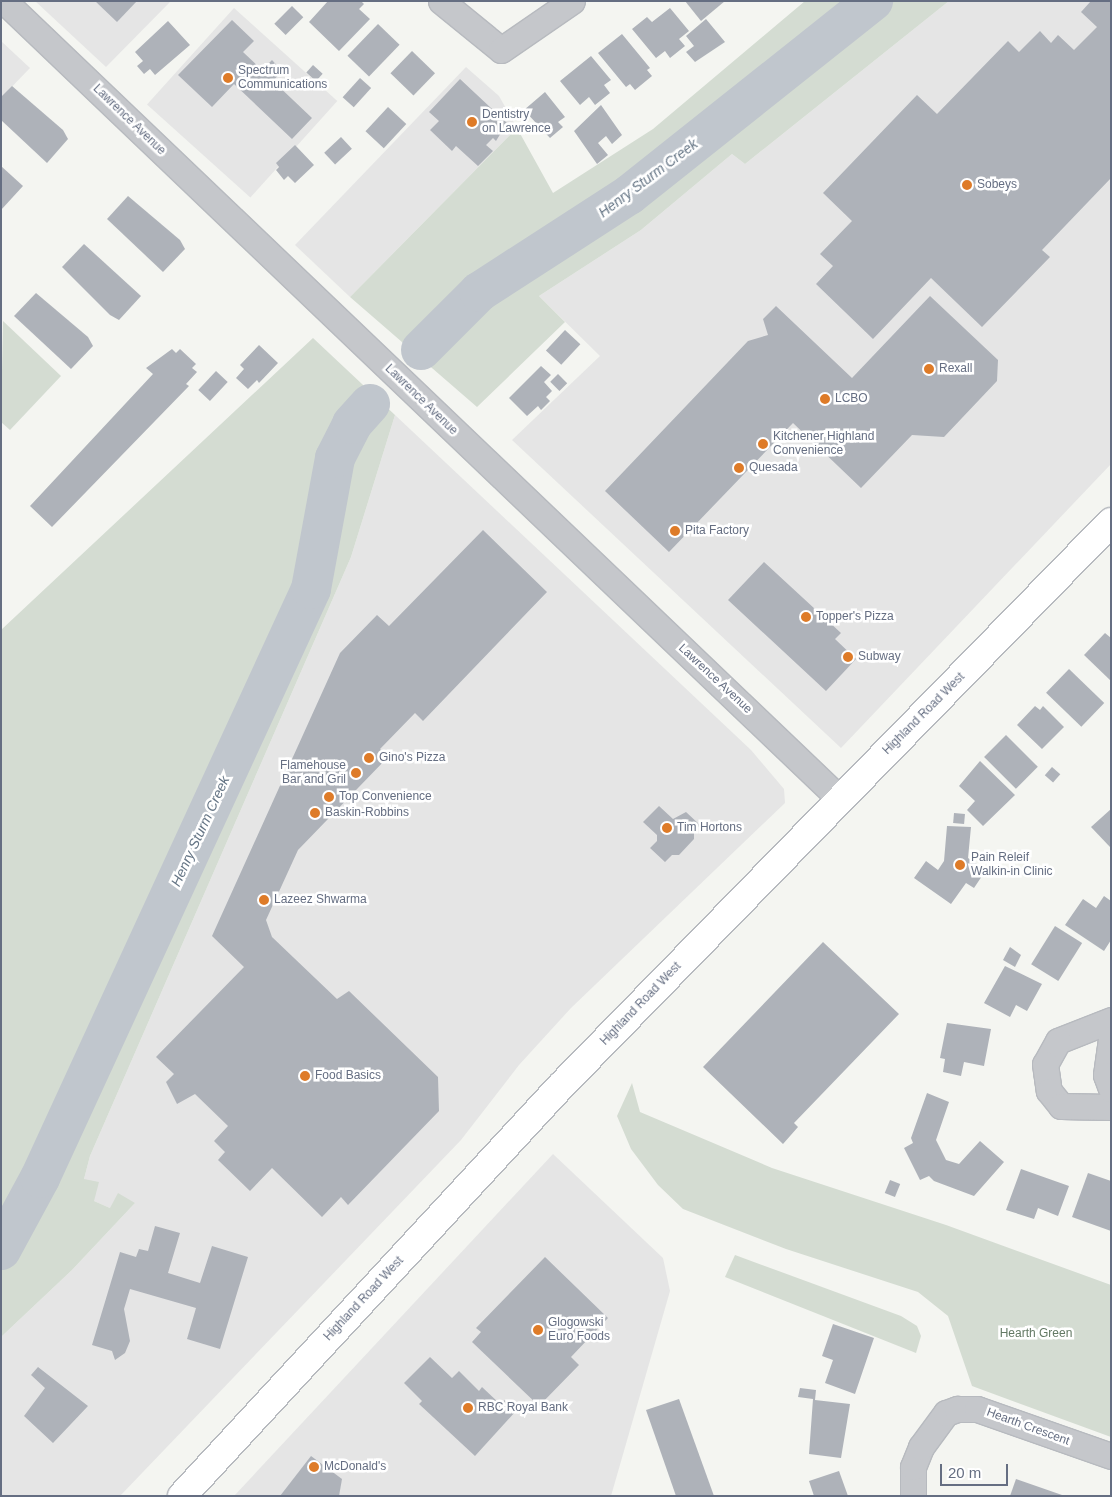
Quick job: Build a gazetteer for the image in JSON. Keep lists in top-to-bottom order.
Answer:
{
  "streets": {
    "main road": ["Highland Road West"],
    "street": ["Lawrence Avenue", "Hearth Crescent"]
  },
  "crossings": [
    ["Lawrence Avenue", "Highland Road West"]
  ],
  "water": ["Henry Sturm Creek"],
  "parks": ["Hearth Green"],
  "places": [
    "Spectrum Communications",
    "Dentistry on Lawrence",
    "Sobeys",
    "Rexall",
    "LCBO",
    "Kitchener Highland Convenience",
    "Quesada",
    "Pita Factory",
    "Topper's Pizza",
    "Subway",
    "Gino's Pizza",
    "Flamehouse Bar and Gril",
    "Top Convenience",
    "Baskin-Robbins",
    "Tim Hortons",
    "Pain Releif Walkin-in Clinic",
    "Lazeez Shwarma",
    "Food Basics",
    "Glogowski Euro Foods",
    "RBC Royal Bank",
    "McDonald's"
  ],
  "scale_bar": "20 m"
}
